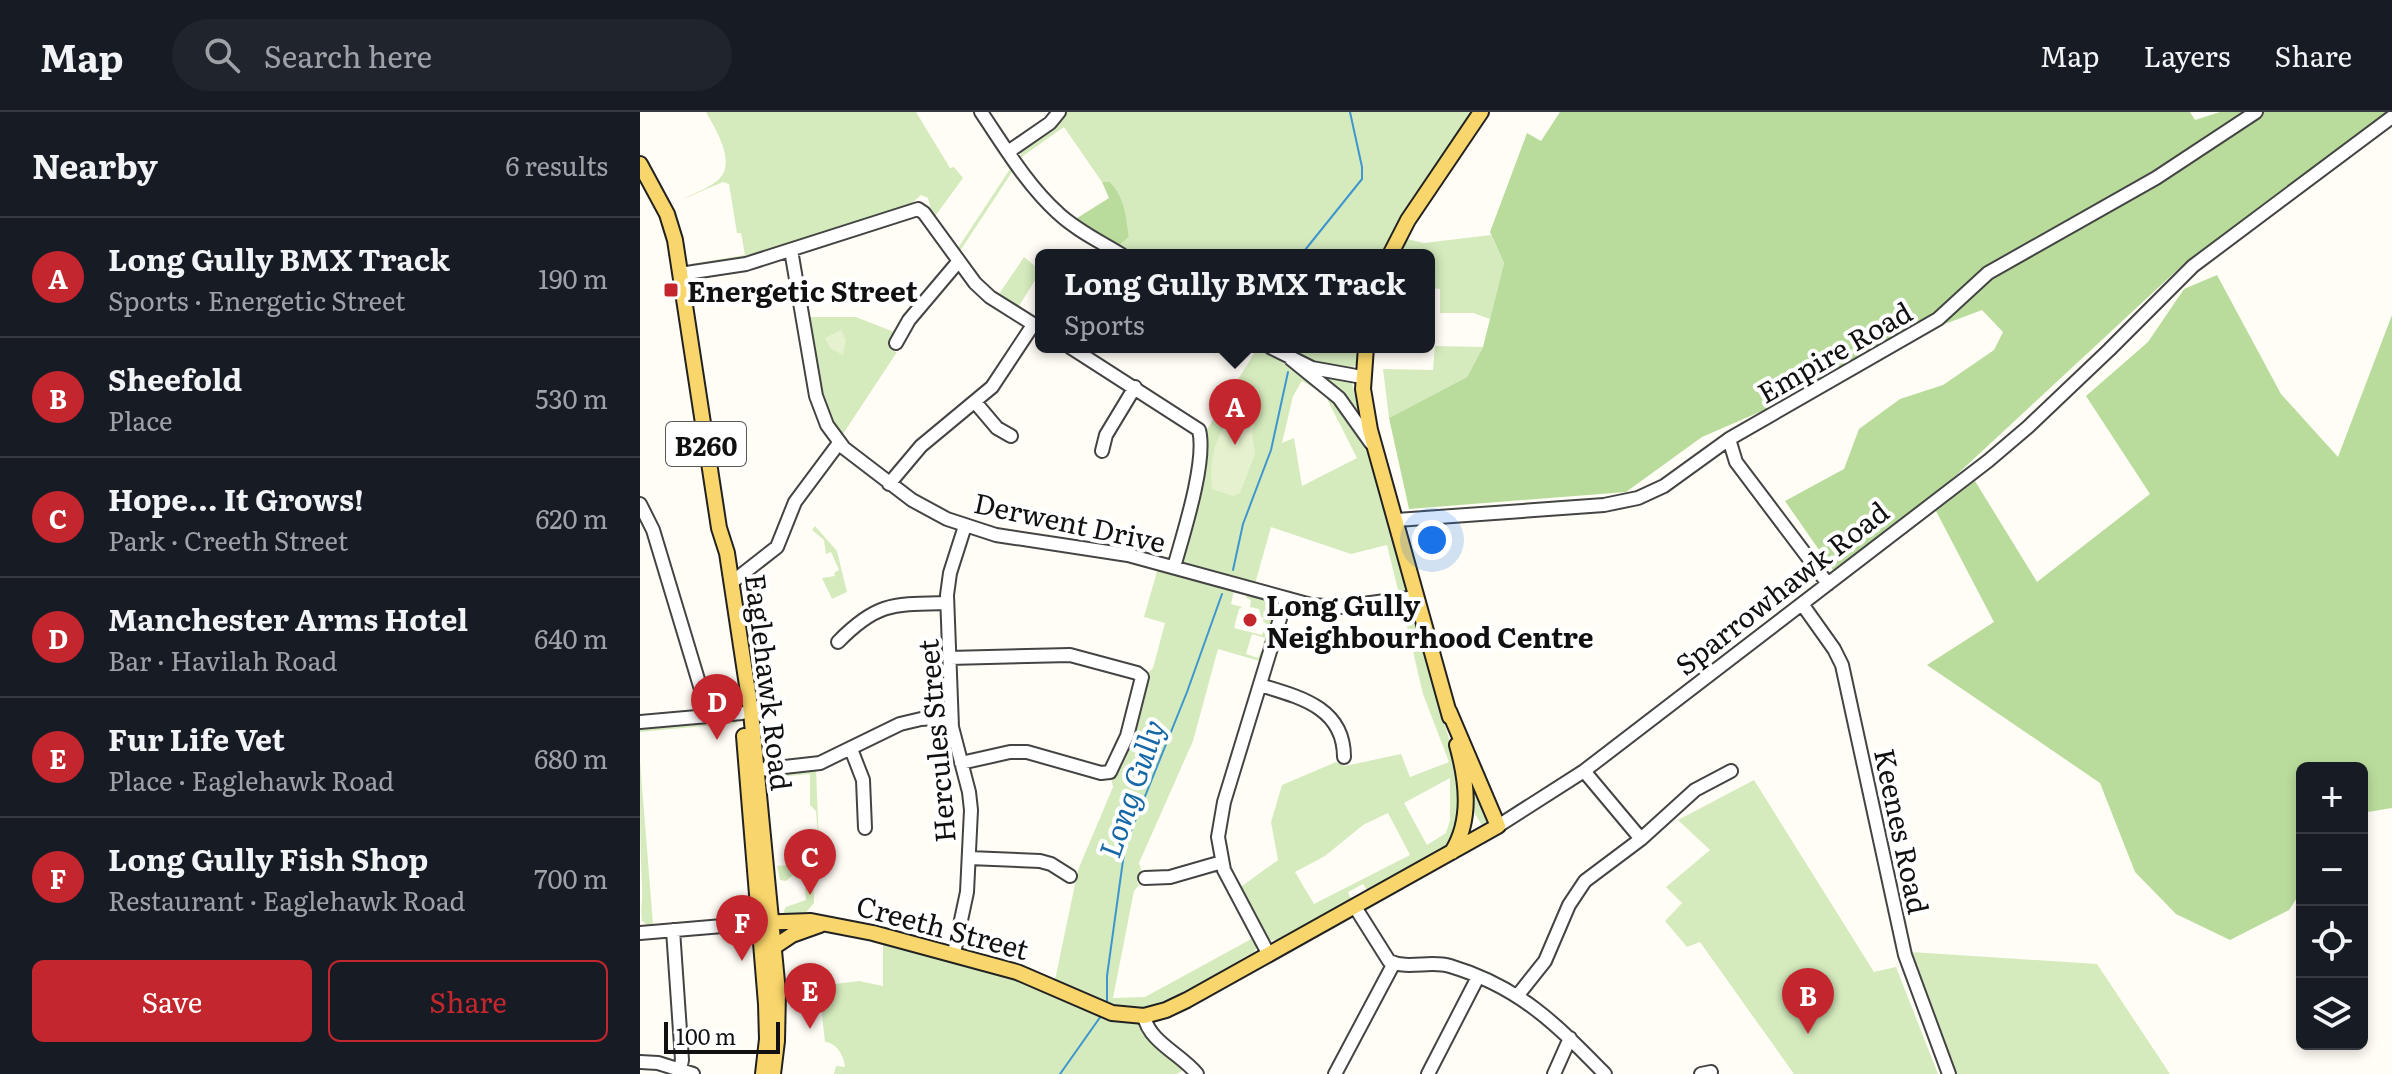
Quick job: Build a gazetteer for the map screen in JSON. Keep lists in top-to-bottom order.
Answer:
{
  "streets": {
    "main road": [
      "B260",
      "Sparrowhawk Road",
      "Eaglehawk Road",
      "Creeth Street"
    ],
    "street": [
      "Empire Road",
      "Derwent Drive",
      "Hercules Street",
      "Keenes Road"
    ]
  },
  "crossings": [
    ["Derwent Drive", "Hercules Street"],
    ["Sparrowhawk Road", "Keenes Road"],
    ["Sparrowhawk Road", "Creeth Street"],
    ["Eaglehawk Road", "Creeth Street"],
    ["Hercules Street", "Creeth Street"]
  ],
  "water": ["Long Gully"],
  "places": {
    "transit": ["Energetic Street"],
    "other": ["Long Gully Neighbourhood Centre"]
  },
  "scale_bar": "100 m",
  "page": {
    "header": "Map",
    "search": "Search here",
    "nav": ["Map", "Layers", "Share"],
    "heading": ["Nearby", "6 results"],
    "list": [
      {
        "mark": "A",
        "name": "Long Gully BMX Track",
        "note": "Sports · Energetic Street",
        "value": "190 m"
      },
      {
        "mark": "B",
        "name": "Sheefold",
        "note": "Place",
        "value": "530 m"
      },
      {
        "mark": "C",
        "name": "Hope... It Grows!",
        "note": "Park · Creeth Street",
        "value": "620 m"
      },
      {
        "mark": "D",
        "name": "Manchester Arms Hotel",
        "note": "Bar · Havilah Road",
        "value": "640 m"
      },
      {
        "mark": "E",
        "name": "Fur Life Vet",
        "note": "Place · Eaglehawk Road",
        "value": "680 m"
      },
      {
        "mark": "F",
        "name": "Long Gully Fish Shop",
        "note": "Restaurant · Eaglehawk Road",
        "value": "700 m"
      }
    ],
    "popup": ["Long Gully BMX Track", "Sports"],
    "pins": [
      "A",
      "D",
      "C",
      "F",
      "E",
      "B"
    ],
    "map_buttons": ["+", "−"],
    "buttons": ["Save", "Share"],
    "scale": "100 m"
  }
}
